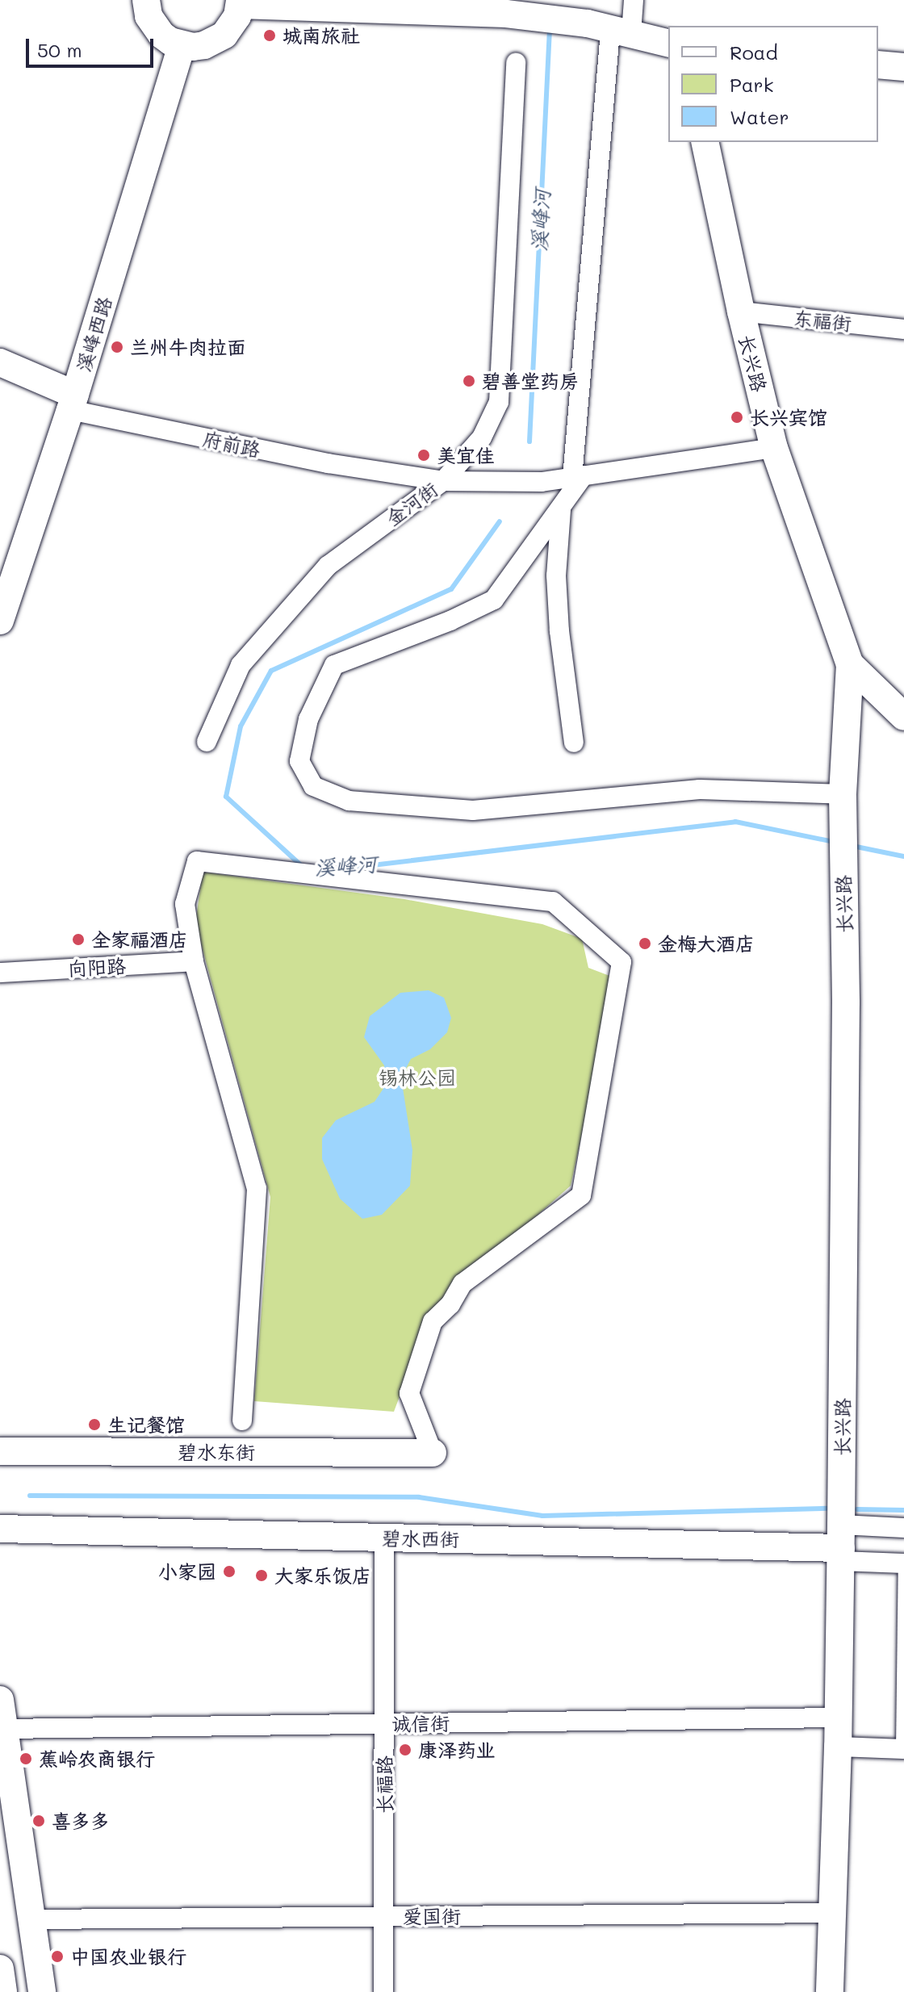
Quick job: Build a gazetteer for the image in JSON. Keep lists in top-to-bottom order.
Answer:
{
  "streets": {
    "street": [
      "东福街",
      "溪峰西路",
      "长兴路",
      "府前路",
      "金河街",
      "向阳路",
      "碧水东街",
      "碧水西街",
      "诚信街",
      "长福路",
      "爱国街"
    ]
  },
  "crossings": [
    ["东福街", "长兴路"],
    ["溪峰西路", "府前路"],
    ["长兴路", "碧水西街"],
    ["长兴路", "诚信街"],
    ["长兴路", "爱国街"],
    ["府前路", "金河街"],
    ["碧水西街", "长福路"],
    ["诚信街", "长福路"],
    ["长福路", "爱国街"]
  ],
  "water": ["溪峰河"],
  "parks": ["锡林公园"],
  "places": [
    "城南旅社",
    "兰州牛肉拉面",
    "碧善堂药房",
    "长兴宾馆",
    "美宜佳",
    "全家福酒店",
    "金梅大酒店",
    "生记餐馆",
    "小家园",
    "大家乐饭店",
    "康泽药业",
    "蕉岭农商银行",
    "喜多多",
    "中国农业银行"
  ],
  "legend": ["Road", "Park", "Water"],
  "scale_bar": "50 m"
}
